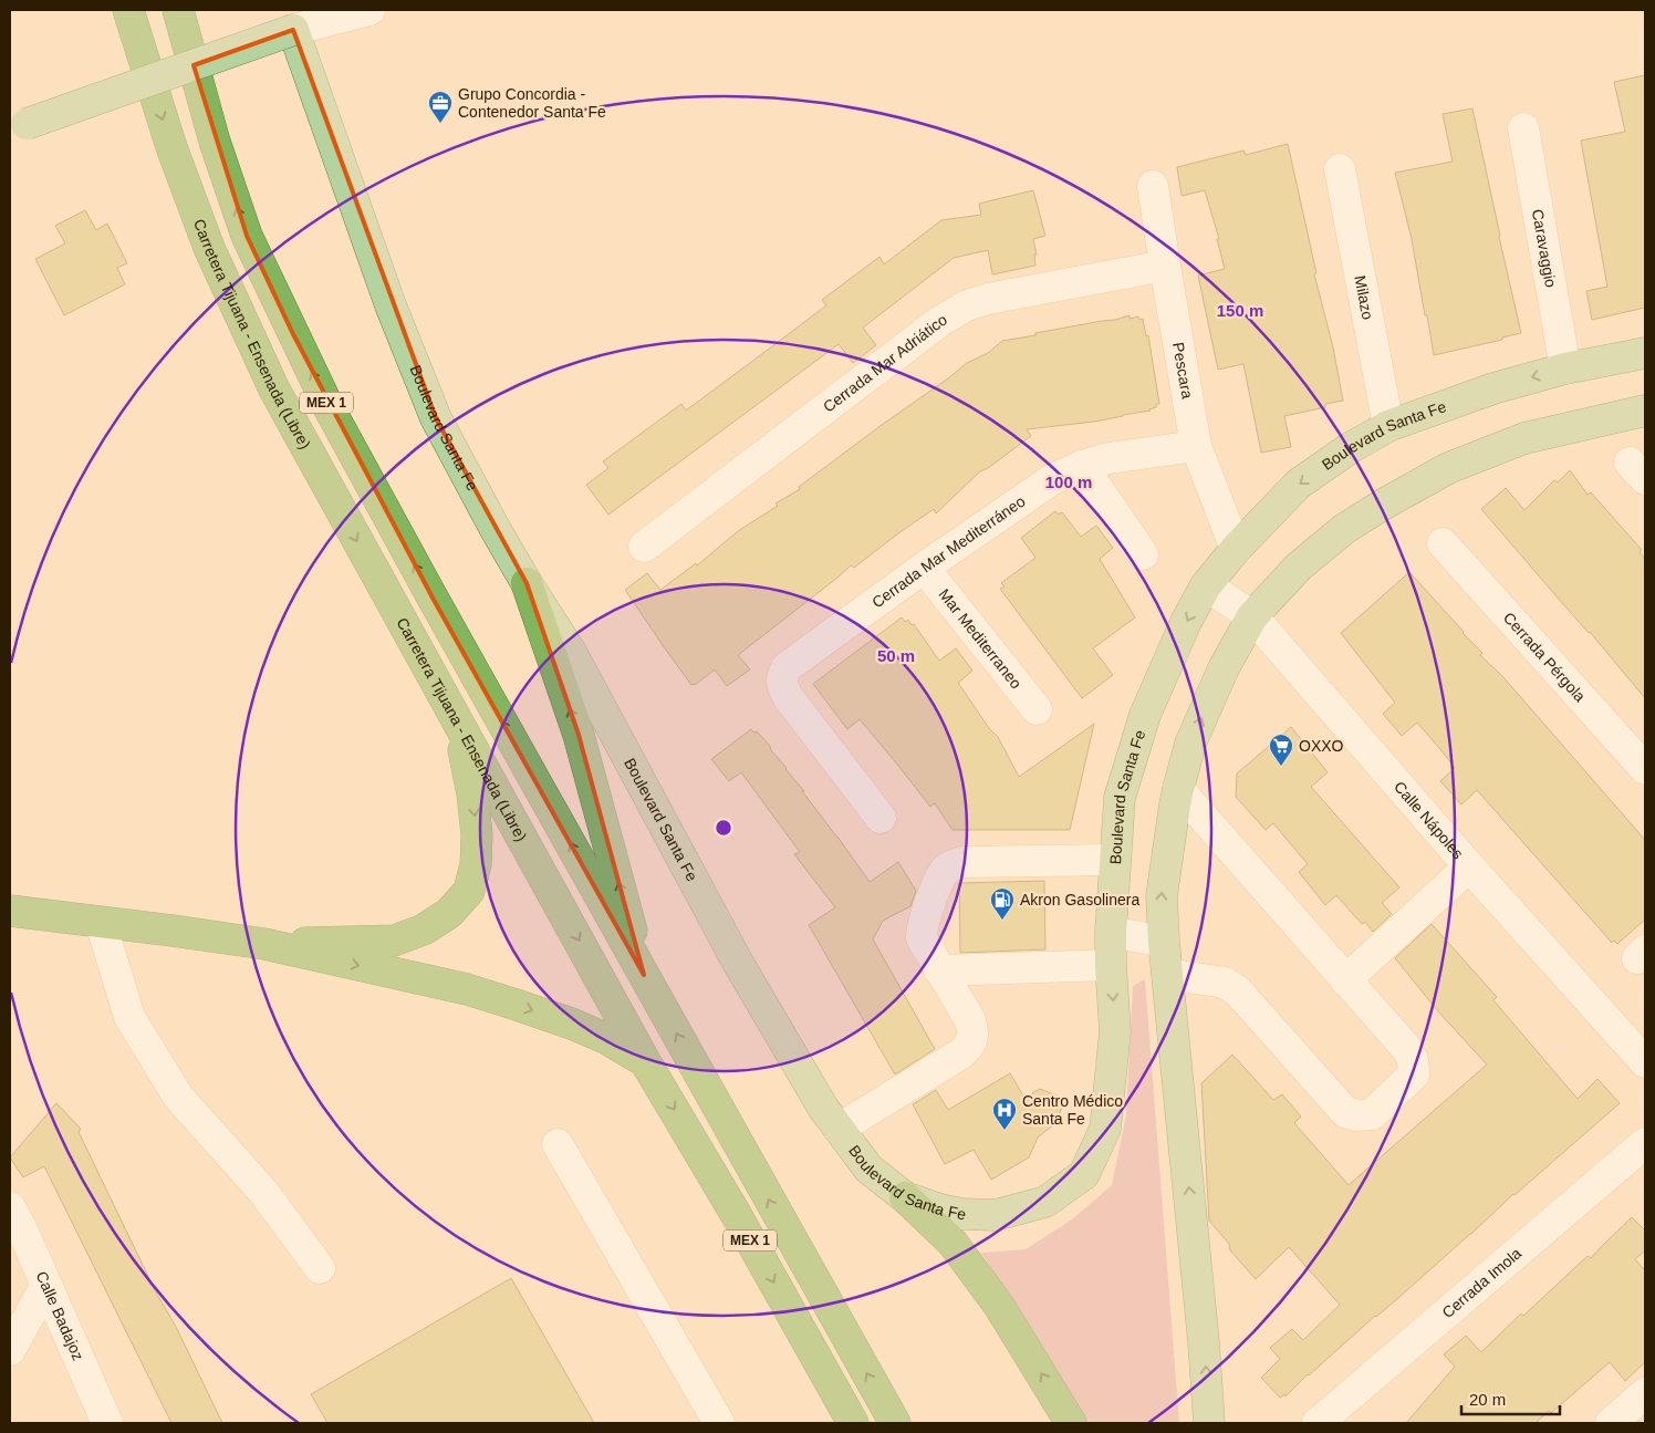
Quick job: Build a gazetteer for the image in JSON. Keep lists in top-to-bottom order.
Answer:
{
  "streets": {
    "highway": ["Carretera Tijuana - Ensenada (Libre)", "MEX 1"],
    "main road": ["Boulevard Santa Fe"],
    "street": [
      "Caravaggio",
      "Milazo",
      "Cerrada Mar Adriático",
      "Pescara",
      "Cerrada Mar Mediterráneo",
      "Mar Mediterraneo",
      "Cerrada Pérgola",
      "Calle Nápoles",
      "Cerrada Imola",
      "Calle Badajoz"
    ]
  },
  "crossings": [
    ["Caravaggio", "Boulevard Santa Fe"],
    ["Milazo", "Boulevard Santa Fe"],
    ["Cerrada Mar Adriático", "Pescara"],
    ["Pescara", "Boulevard Santa Fe"],
    ["Pescara", "Cerrada Mar Mediterráneo"],
    ["Boulevard Santa Fe", "Calle Nápoles"],
    ["Cerrada Mar Mediterráneo", "Mar Mediterraneo"]
  ],
  "places": {
    "office": ["Grupo Concordia - Contenedor Santa Fe"],
    "supermarket": ["OXXO"],
    "fuel station": ["Akron Gasolinera"],
    "hospital": ["Centro Médico Santa Fe"]
  },
  "scale_bar": "20 m",
  "rings": ["150 m", "100 m", "50 m"]
}
